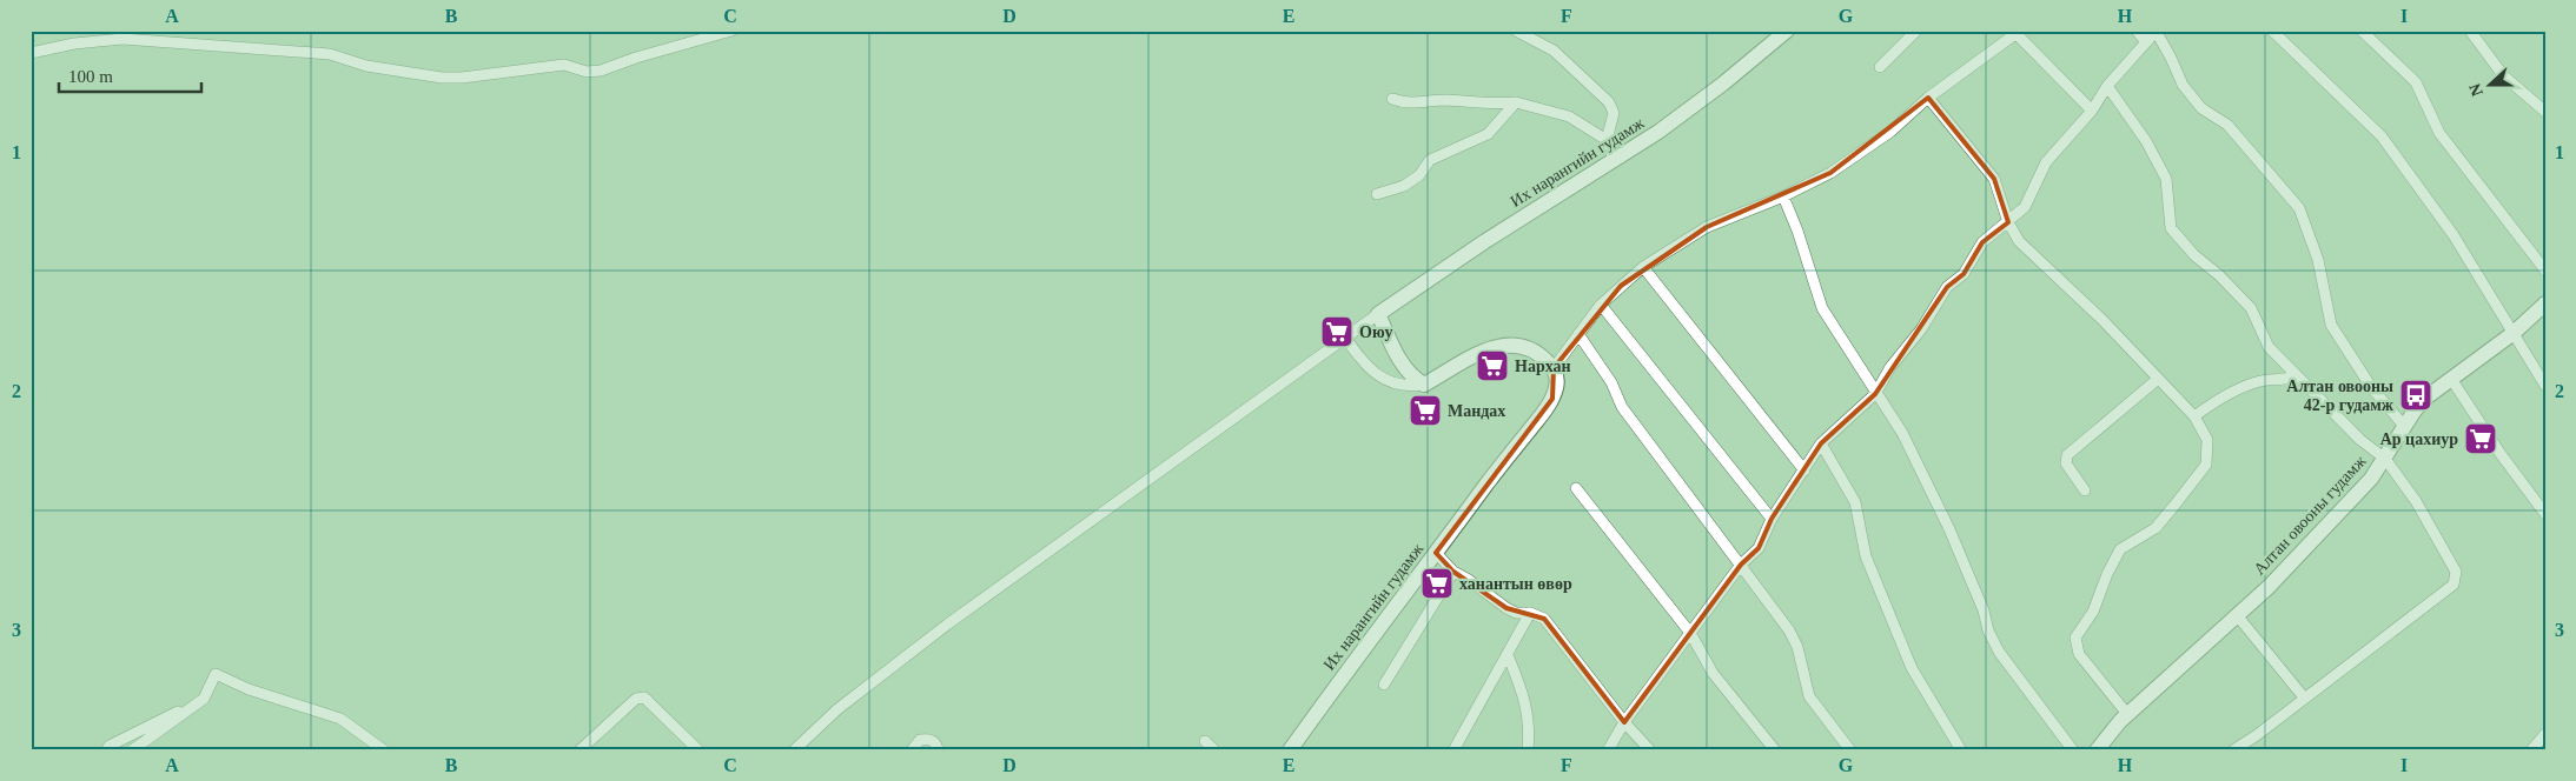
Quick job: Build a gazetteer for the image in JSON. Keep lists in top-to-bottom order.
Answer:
{
  "streets": {
    "main road": ["Их нарангийн гудамж", "Алтан овооны гудамж"]
  },
  "places": {
    "supermarket": [
      "Оюу",
      "Нархан",
      "Мандах",
      "Ар цахиур",
      "ханантын өвөр"
    ],
    "bus stop": ["Алтан овооны 42-р гудамж"]
  },
  "scale_bar": "100 m",
  "north": "left",
  "grid": {
    "columns": [
      "A",
      "B",
      "C",
      "D",
      "E",
      "F",
      "G",
      "H",
      "I"
    ],
    "rows": ["1", "2", "3"]
  }
}
